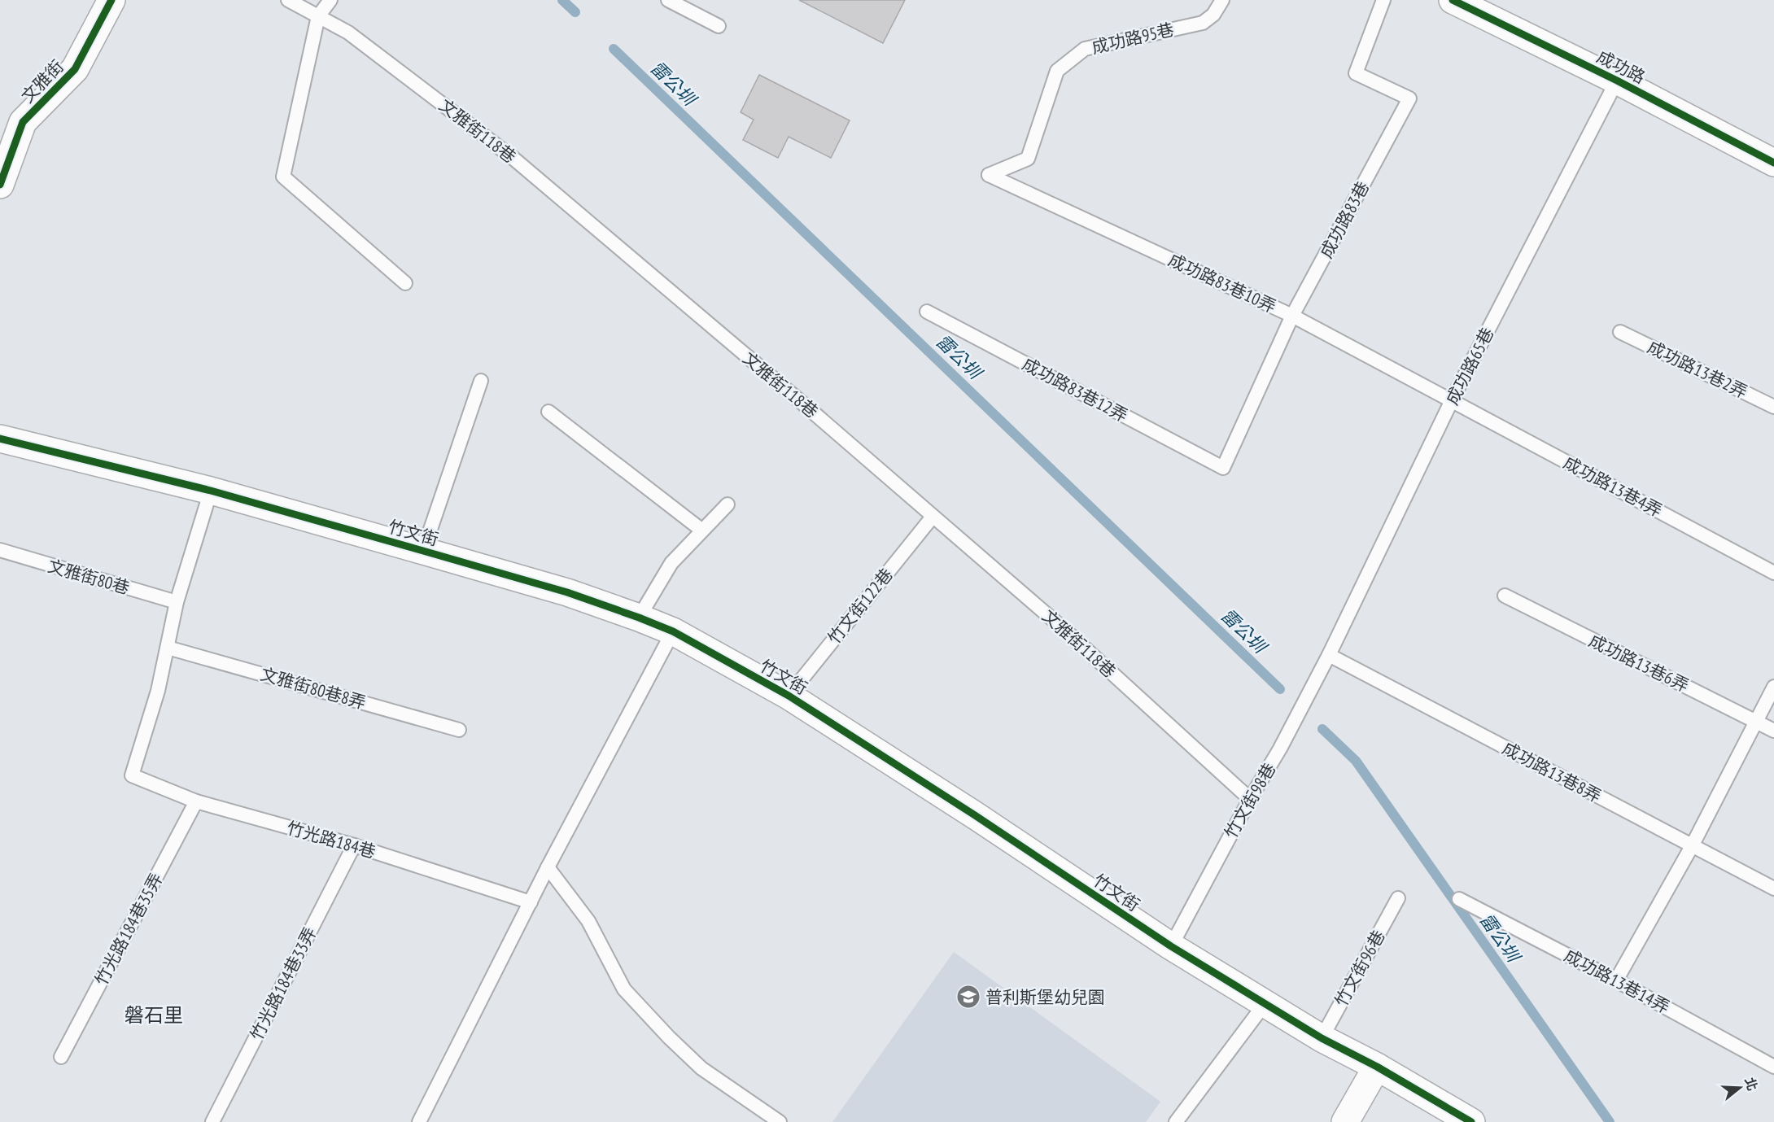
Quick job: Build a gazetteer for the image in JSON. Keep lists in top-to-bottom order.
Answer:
{
  "streets": {
    "street": ["成功路", "文雅街", "竹文街"],
    "lane": [
      "成功路95巷",
      "文雅街118巷",
      "成功路83巷",
      "成功路83巷10弄",
      "成功路65巷",
      "成功路13巷2弄",
      "成功路83巷12弄",
      "成功路13巷4弄",
      "文雅街80巷",
      "竹文街122巷",
      "成功路13巷6弄",
      "文雅街80巷8弄",
      "成功路13巷8弄",
      "竹文街98巷",
      "竹光路184巷",
      "竹光路184巷35弄",
      "竹文街96巷",
      "成功路13巷14弄",
      "竹光路184巷33弄"
    ]
  },
  "crossings": [
    ["成功路95巷", "成功路83巷10弄"],
    ["成功路", "成功路65巷"],
    ["文雅街118巷", "竹文街122巷"],
    ["文雅街118巷", "竹文街98巷"],
    ["成功路83巷", "成功路83巷10弄"],
    ["成功路83巷", "成功路83巷12弄"],
    ["成功路83巷10弄", "成功路65巷"],
    ["成功路83巷10弄", "成功路13巷4弄"],
    ["成功路65巷", "成功路13巷4弄"],
    ["成功路65巷", "成功路13巷8弄"],
    ["成功路65巷", "竹文街98巷"],
    ["竹文街", "竹文街122巷"],
    ["竹文街", "竹文街98巷"],
    ["竹文街", "竹文街96巷"],
    ["文雅街80巷8弄", "竹光路184巷"],
    ["成功路13巷8弄", "竹文街98巷"],
    ["竹光路184巷", "竹光路184巷35弄"],
    ["竹光路184巷", "竹光路184巷33弄"]
  ],
  "districts": ["磐石里"],
  "water": ["雷公圳"],
  "places": {
    "school or university": ["普利斯堡幼兒園"]
  },
  "north": "right"
}
